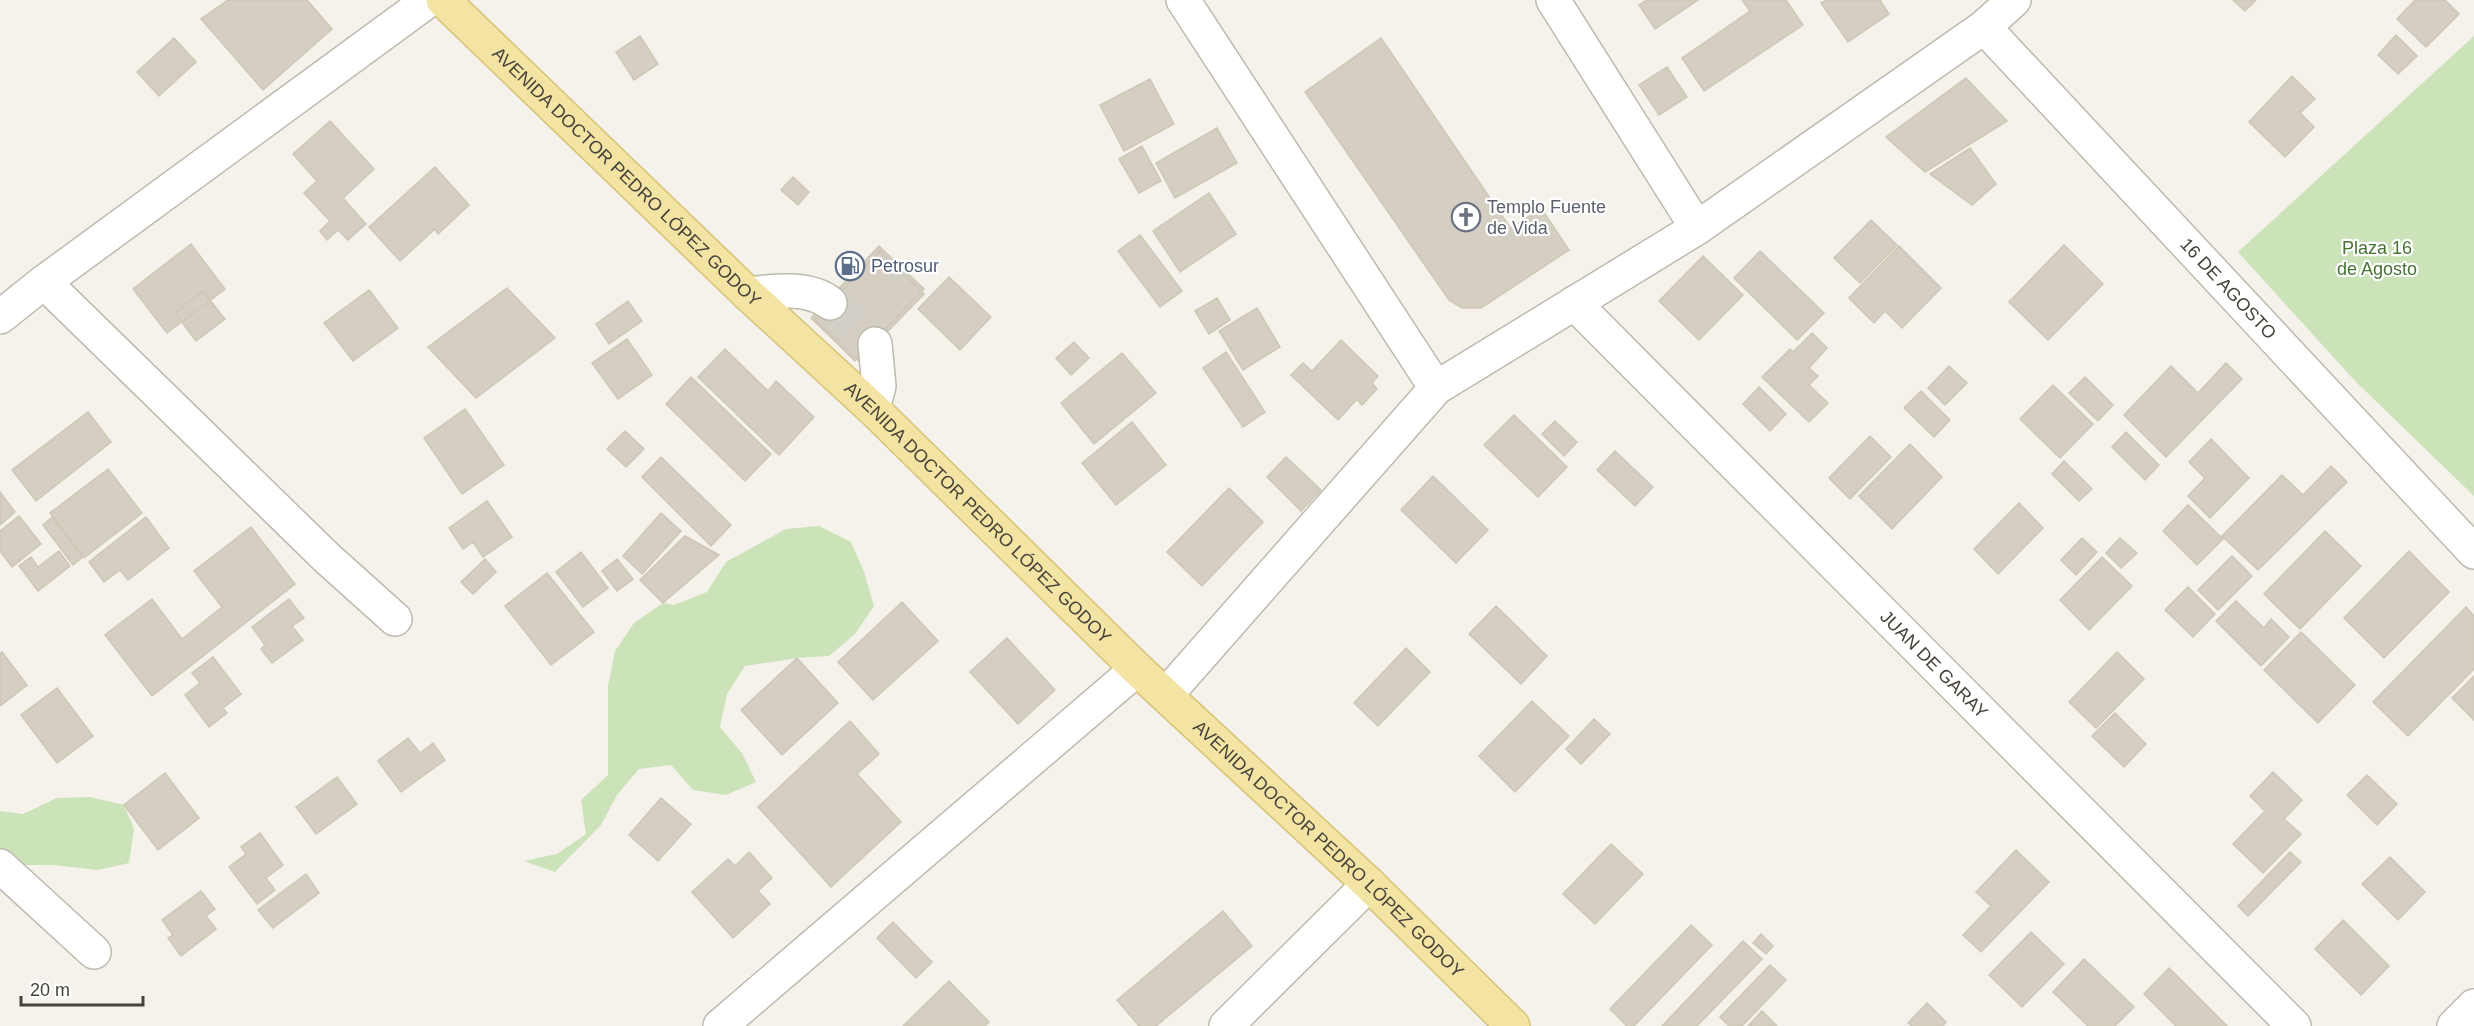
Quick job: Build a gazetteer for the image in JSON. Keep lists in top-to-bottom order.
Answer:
{
  "streets": {
    "main road": ["AVENIDA DOCTOR PEDRO LÓPEZ GODOY"],
    "street": ["16 DE AGOSTO", "JUAN DE GARAY"]
  },
  "parks": ["Plaza 16 de Agosto"],
  "places": {
    "church": ["Templo Fuente de Vida"],
    "fuel station": ["Petrosur"]
  },
  "scale_bar": "20 m"
}
